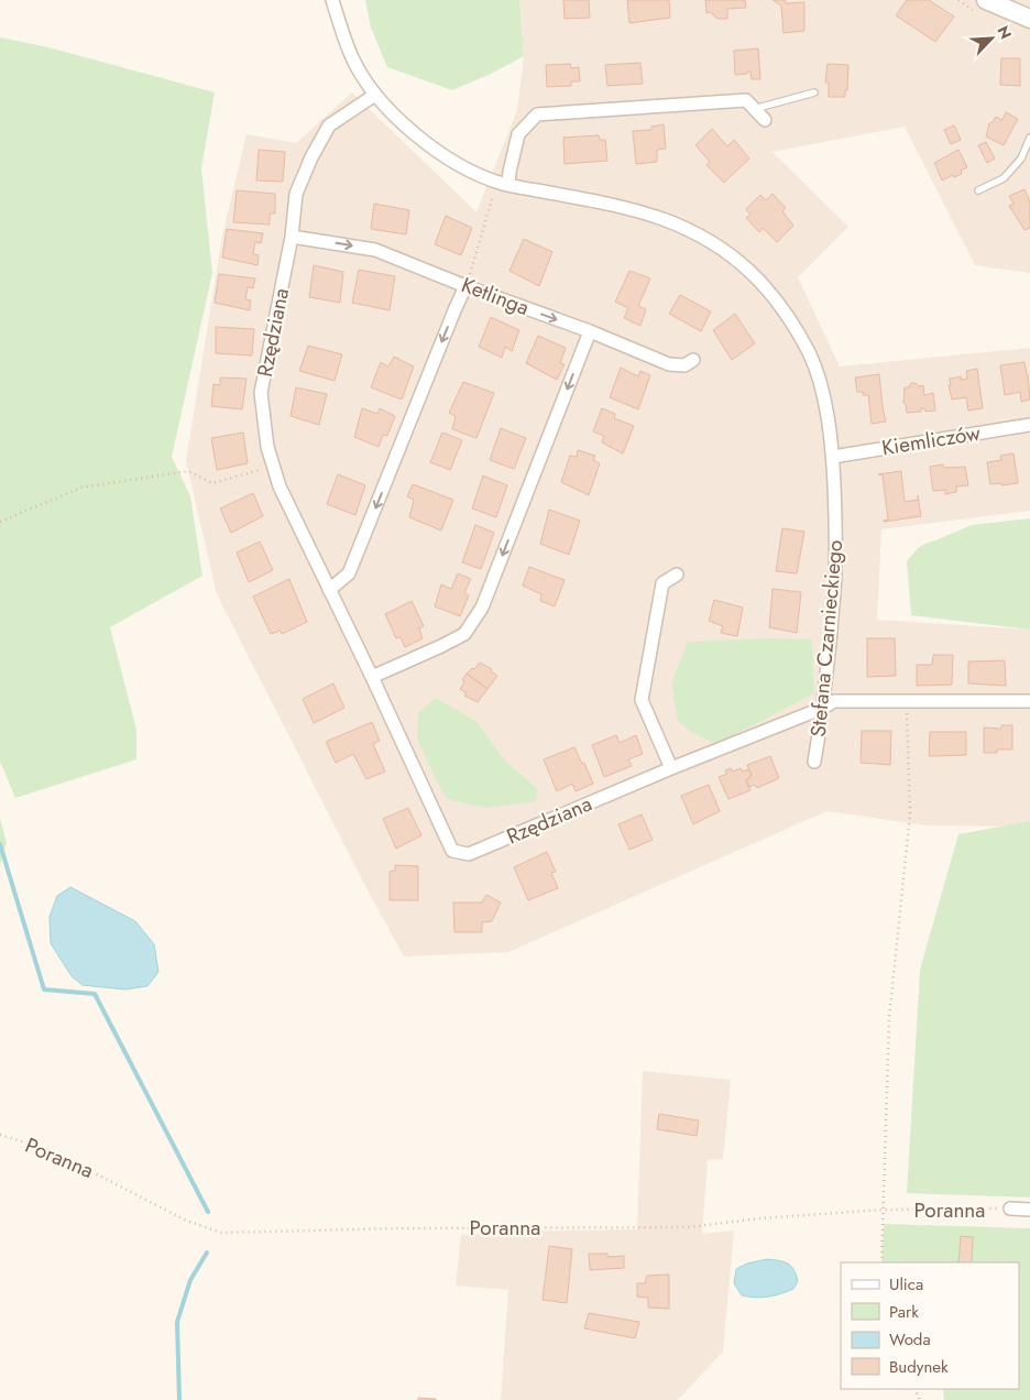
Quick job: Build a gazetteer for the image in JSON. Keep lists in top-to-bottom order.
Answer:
{
  "streets": {
    "street": [
      "Ketlinga",
      "Rzędziana",
      "Kiemliczów",
      "Stefana Czarnieckiego",
      "Poranna"
    ]
  },
  "crossings": [
    ["Ketlinga", "Rzędziana"],
    ["Rzędziana", "Stefana Czarnieckiego"],
    ["Kiemliczów", "Stefana Czarnieckiego"]
  ],
  "one_way": ["Ketlinga"],
  "legend": [
    "Ulica",
    "Park",
    "Woda",
    "Budynek"
  ],
  "north": "top right"
}
